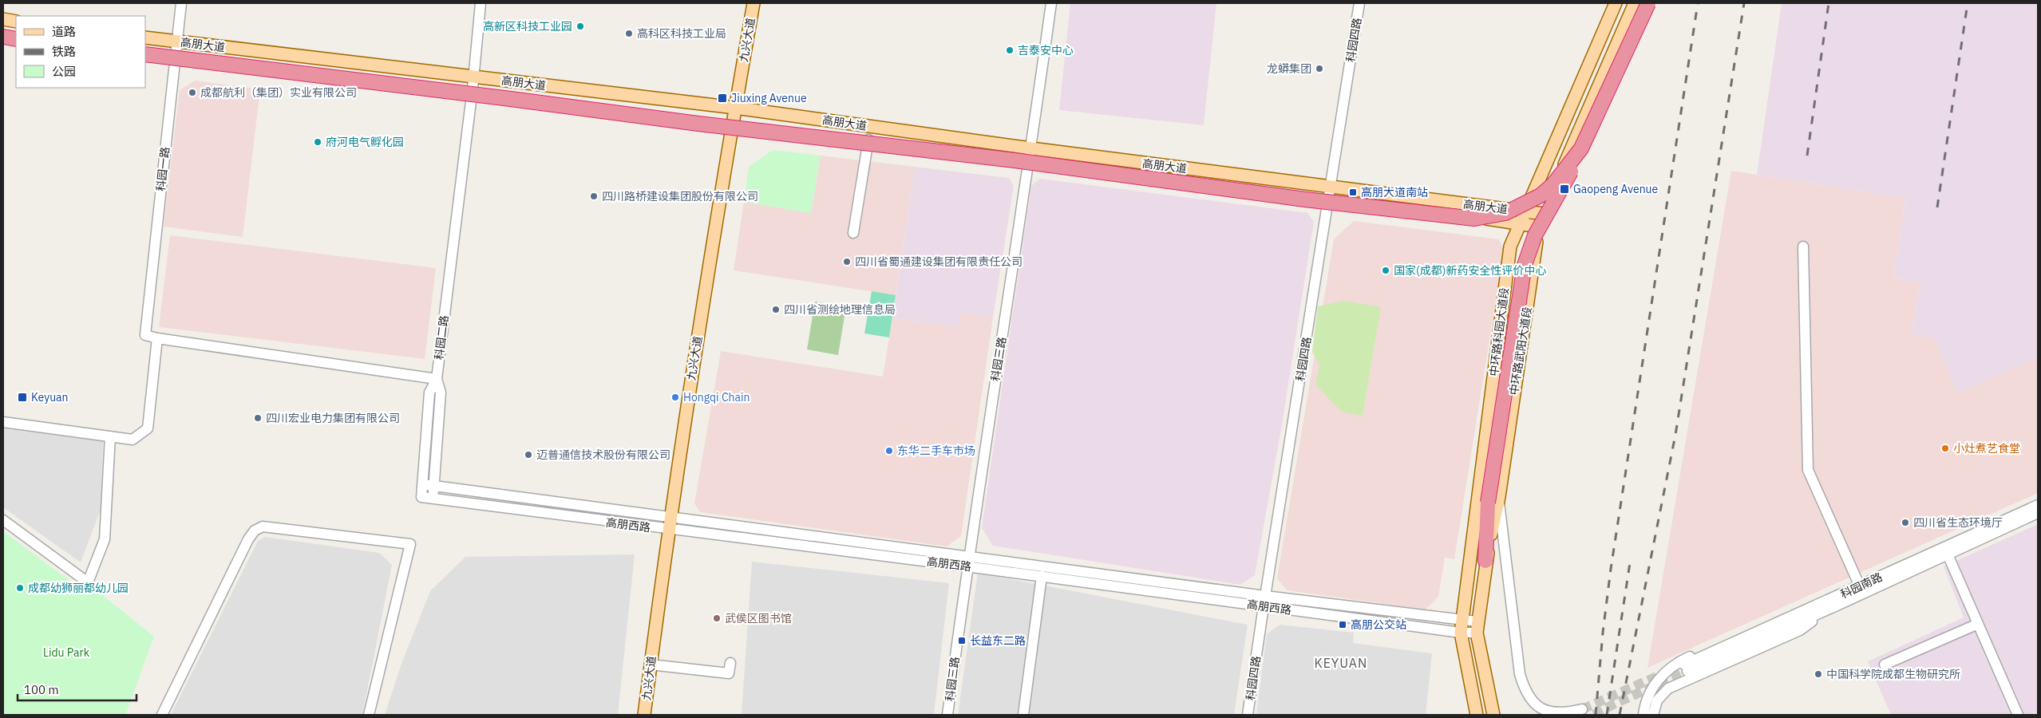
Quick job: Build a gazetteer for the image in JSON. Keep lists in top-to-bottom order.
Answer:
{
  "streets": {
    "main road": [
      "九兴大道",
      "高朋大道",
      "中环路科园大道段",
      "中环路武阳大道段"
    ],
    "street": [
      "科园四路",
      "科园一路",
      "科园二路",
      "科园三路",
      "高朋西路",
      "科园南路"
    ]
  },
  "crossings": [
    ["九兴大道", "高朋大道"],
    ["九兴大道", "高朋西路"],
    ["科园四路", "高朋大道"],
    ["科园四路", "高朋西路"],
    ["高朋大道", "科园一路"],
    ["高朋大道", "中环路科园大道段"],
    ["高朋大道", "科园二路"],
    ["高朋大道", "中环路武阳大道段"],
    ["高朋大道", "科园三路"],
    ["中环路科园大道段", "高朋西路"],
    ["科园三路", "高朋西路"]
  ],
  "districts": ["KEYUAN"],
  "parks": ["Lidu Park"],
  "places": {
    "other": [
      "高新区科技工业园",
      "高科区科技工业局",
      "吉泰安中心",
      "龙蟒集团",
      "成都航利（集团）实业有限公司",
      "府河电气孵化园",
      "四川路桥建设集团股份有限公司",
      "四川省蜀通建设集团有限责任公司",
      "国家(成都)新药安全性评价中心",
      "四川省测绘地理信息局",
      "Hongqi Chain",
      "四川宏业电力集团有限公司",
      "小灶煮艺食堂",
      "东华二手车市场",
      "迈普通信技术股份有限公司",
      "四川省生态环境厅",
      "成都幼狮丽都幼儿园",
      "武侯区图书馆",
      "中国科学院成都生物研究所"
    ],
    "transit": [
      "Jiuxing Avenue",
      "Gaopeng Avenue",
      "高朋大道南站",
      "Keyuan",
      "高朋公交站",
      "长益东二路"
    ]
  },
  "legend": ["道路", "铁路", "公园"],
  "scale_bar": "100 m"
}
